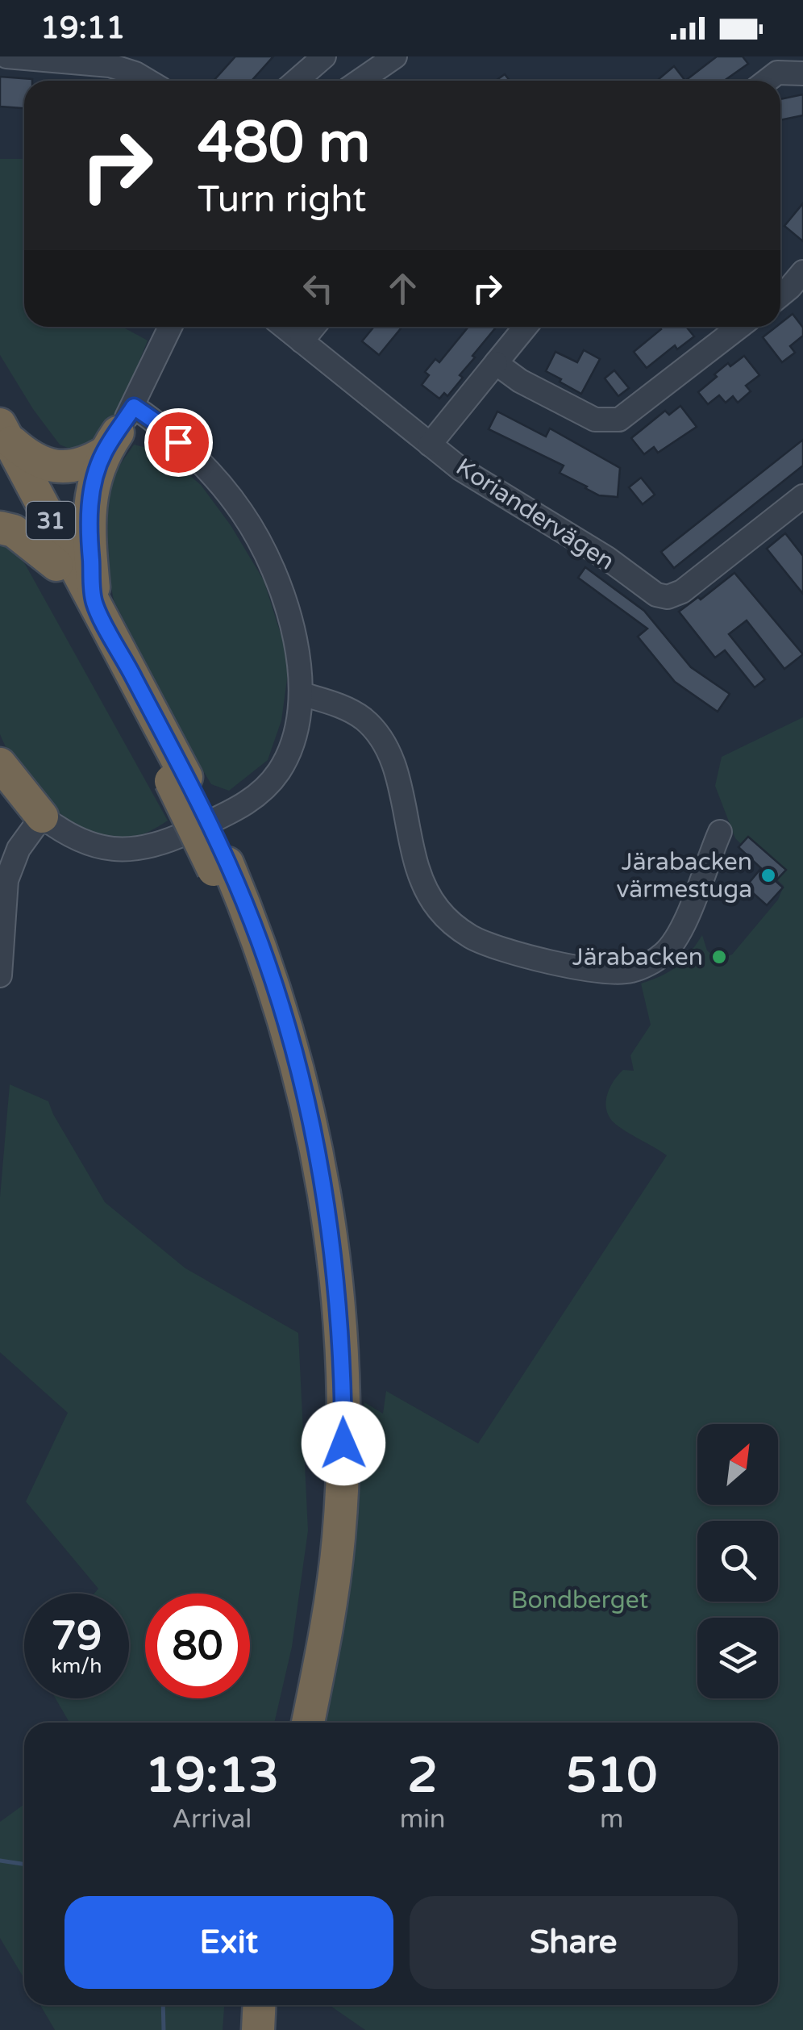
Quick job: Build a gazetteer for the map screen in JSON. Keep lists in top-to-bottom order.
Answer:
{
  "streets": {
    "highway": ["31"],
    "street": ["Koriandervägen"]
  },
  "parks": ["Bondberget"],
  "places": ["Järabacken värmestuga", "Järabacken"],
  "north": "top right",
  "page": {
    "status": "19:11",
    "turn": ["480 m", "Turn right"],
    "speed": "79 km/h",
    "limit": "80",
    "eta": [
      "19:13",
      "Arrival",
      "2",
      "min",
      "510",
      "m"
    ],
    "buttons": ["Exit", "Share"]
  }
}
